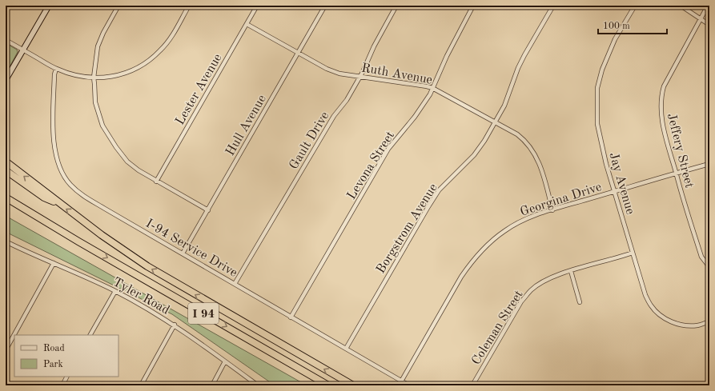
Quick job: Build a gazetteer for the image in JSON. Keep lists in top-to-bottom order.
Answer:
{
  "streets": {
    "highway": ["I 94"],
    "street": [
      "Ruth Avenue",
      "Lester Avenue",
      "Hull Avenue",
      "Gault Drive",
      "Jeffery Street",
      "Levona Street",
      "Jay Avenue",
      "Georgina Drive",
      "Borgstrom Avenue",
      "I-94 Service Drive",
      "Tyler Road",
      "Coleman Street"
    ]
  },
  "crossings": [
    ["Ruth Avenue", "Lester Avenue"],
    ["Ruth Avenue", "Hull Avenue"],
    ["Ruth Avenue", "Gault Drive"],
    ["Ruth Avenue", "Levona Street"],
    ["Ruth Avenue", "Georgina Drive"],
    ["Ruth Avenue", "Borgstrom Avenue"],
    ["Hull Avenue", "I-94 Service Drive"],
    ["Gault Drive", "I-94 Service Drive"],
    ["Jeffery Street", "Georgina Drive"],
    ["Levona Street", "I-94 Service Drive"],
    ["Jay Avenue", "Georgina Drive"],
    ["Jay Avenue", "Coleman Street"],
    ["Georgina Drive", "I-94 Service Drive"],
    ["Borgstrom Avenue", "I-94 Service Drive"]
  ],
  "legend": ["Road", "Park"],
  "scale_bar": "100 m"
}
